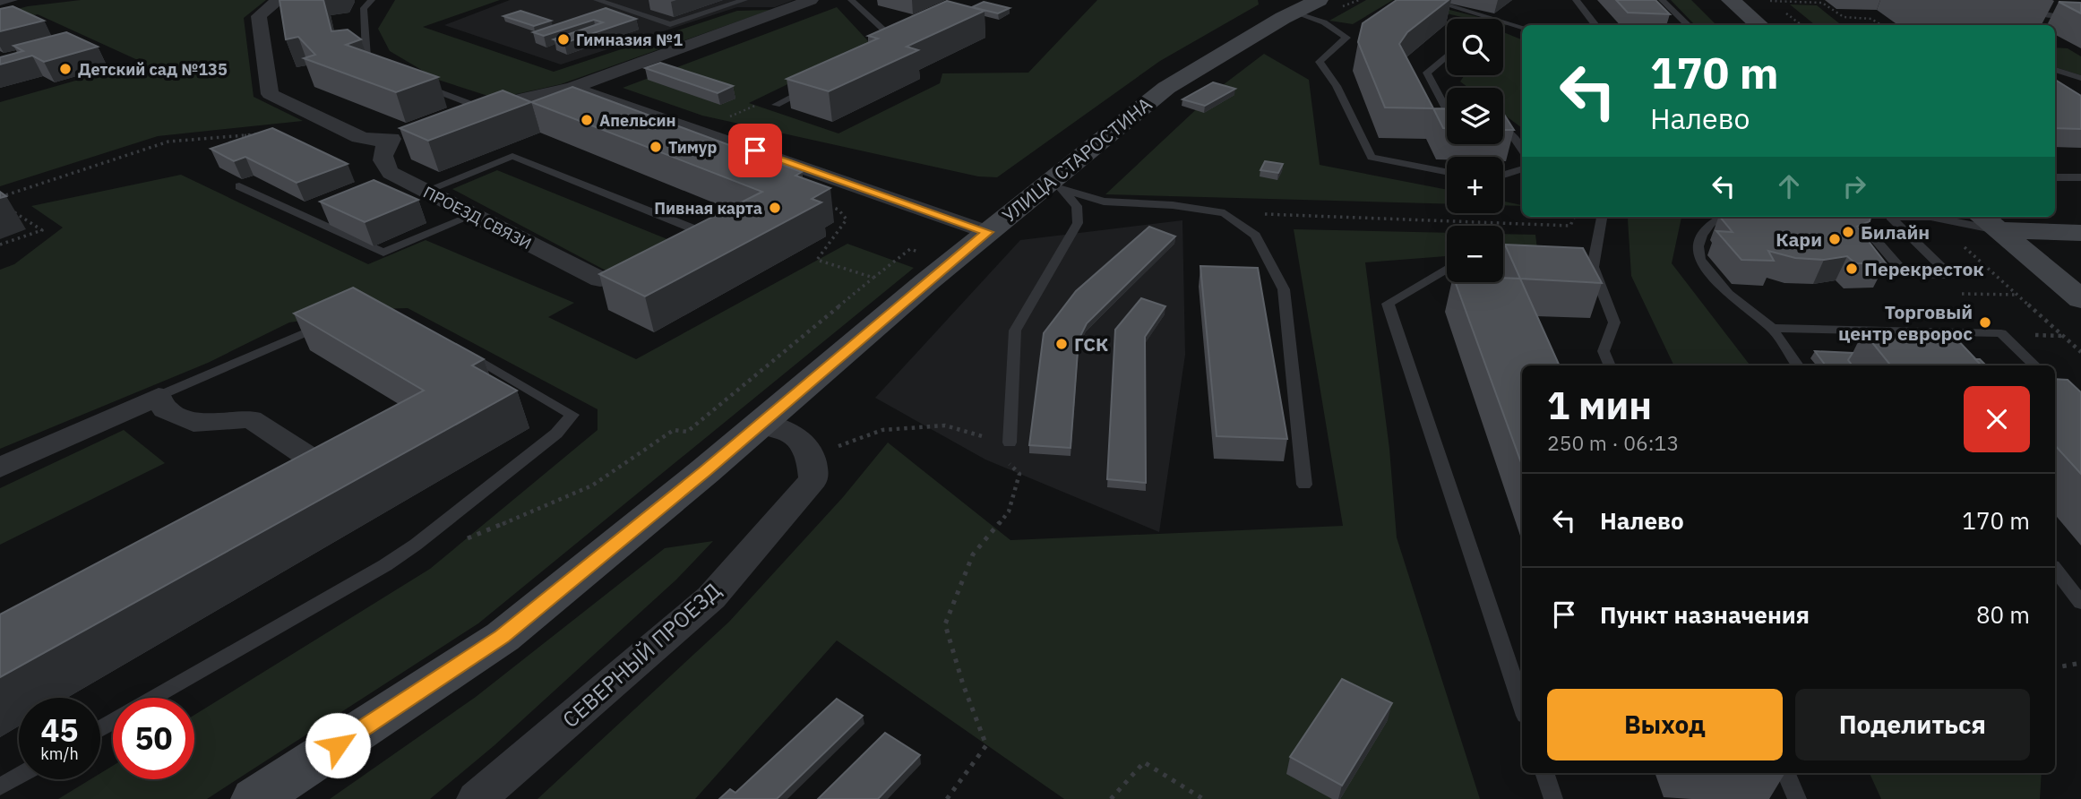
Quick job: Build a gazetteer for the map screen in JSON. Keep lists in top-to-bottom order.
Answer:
{
  "streets": {
    "main road": ["УЛИЦА СТАРОСТИНА"],
    "street": ["ПРОЕЗД СВЯЗИ", "СЕВЕРНЫЙ ПРОЕЗД"]
  },
  "places": [
    "Гимназия №1",
    "Детский сад №135",
    "Апельсин",
    "Тимур",
    "Пивная карта",
    "Билайн",
    "Кари",
    "Перекресток",
    "Торговый центр евророс",
    "ГСК"
  ],
  "page": {
    "map_buttons": ["+", "−"],
    "turn": ["170 m", "Налево"],
    "heading": ["1 мин", "250 m · 06:13"],
    "list": [
      {
        "name": "Налево",
        "value": "170 m"
      },
      {
        "name": "Пункт назначения",
        "value": "80 m"
      }
    ],
    "buttons": ["Выход", "Поделиться"],
    "speed": "45 km/h",
    "limit": "50"
  }
}
